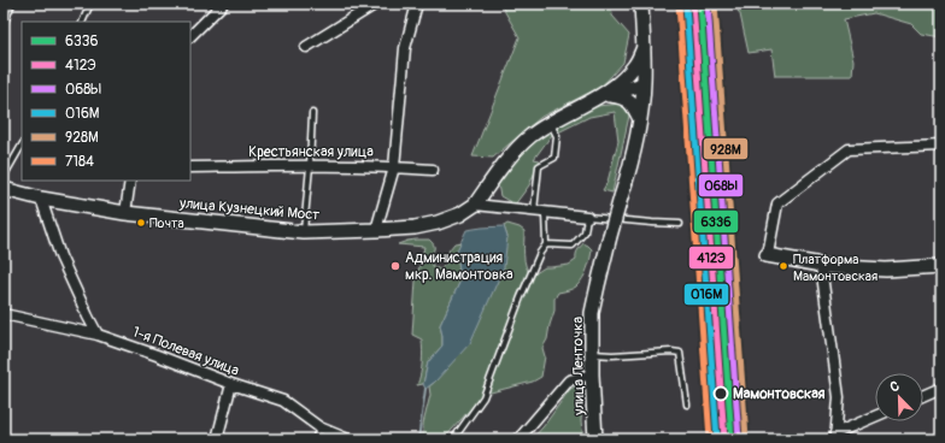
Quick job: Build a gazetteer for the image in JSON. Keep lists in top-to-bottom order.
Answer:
{
  "streets": {
    "street": [
      "Крестьянская улица",
      "улица Кузнецкий Мост",
      "1-я Полевая улица",
      "улица Ленточка"
    ]
  },
  "places": [
    "Почта",
    "Администрация мкр. Мамонтовка",
    "Платформа Мамонтовская",
    "Мамонтовская"
  ],
  "lines": [
    "transit line 6336",
    "transit line 412Э",
    "transit line 068Ы",
    "transit line 928М",
    "transit line 016М",
    "transit line 7184"
  ],
  "legend": [
    "6336",
    "412Э",
    "068Ы",
    "016М",
    "928М",
    "7184"
  ],
  "north": "top left"
}
